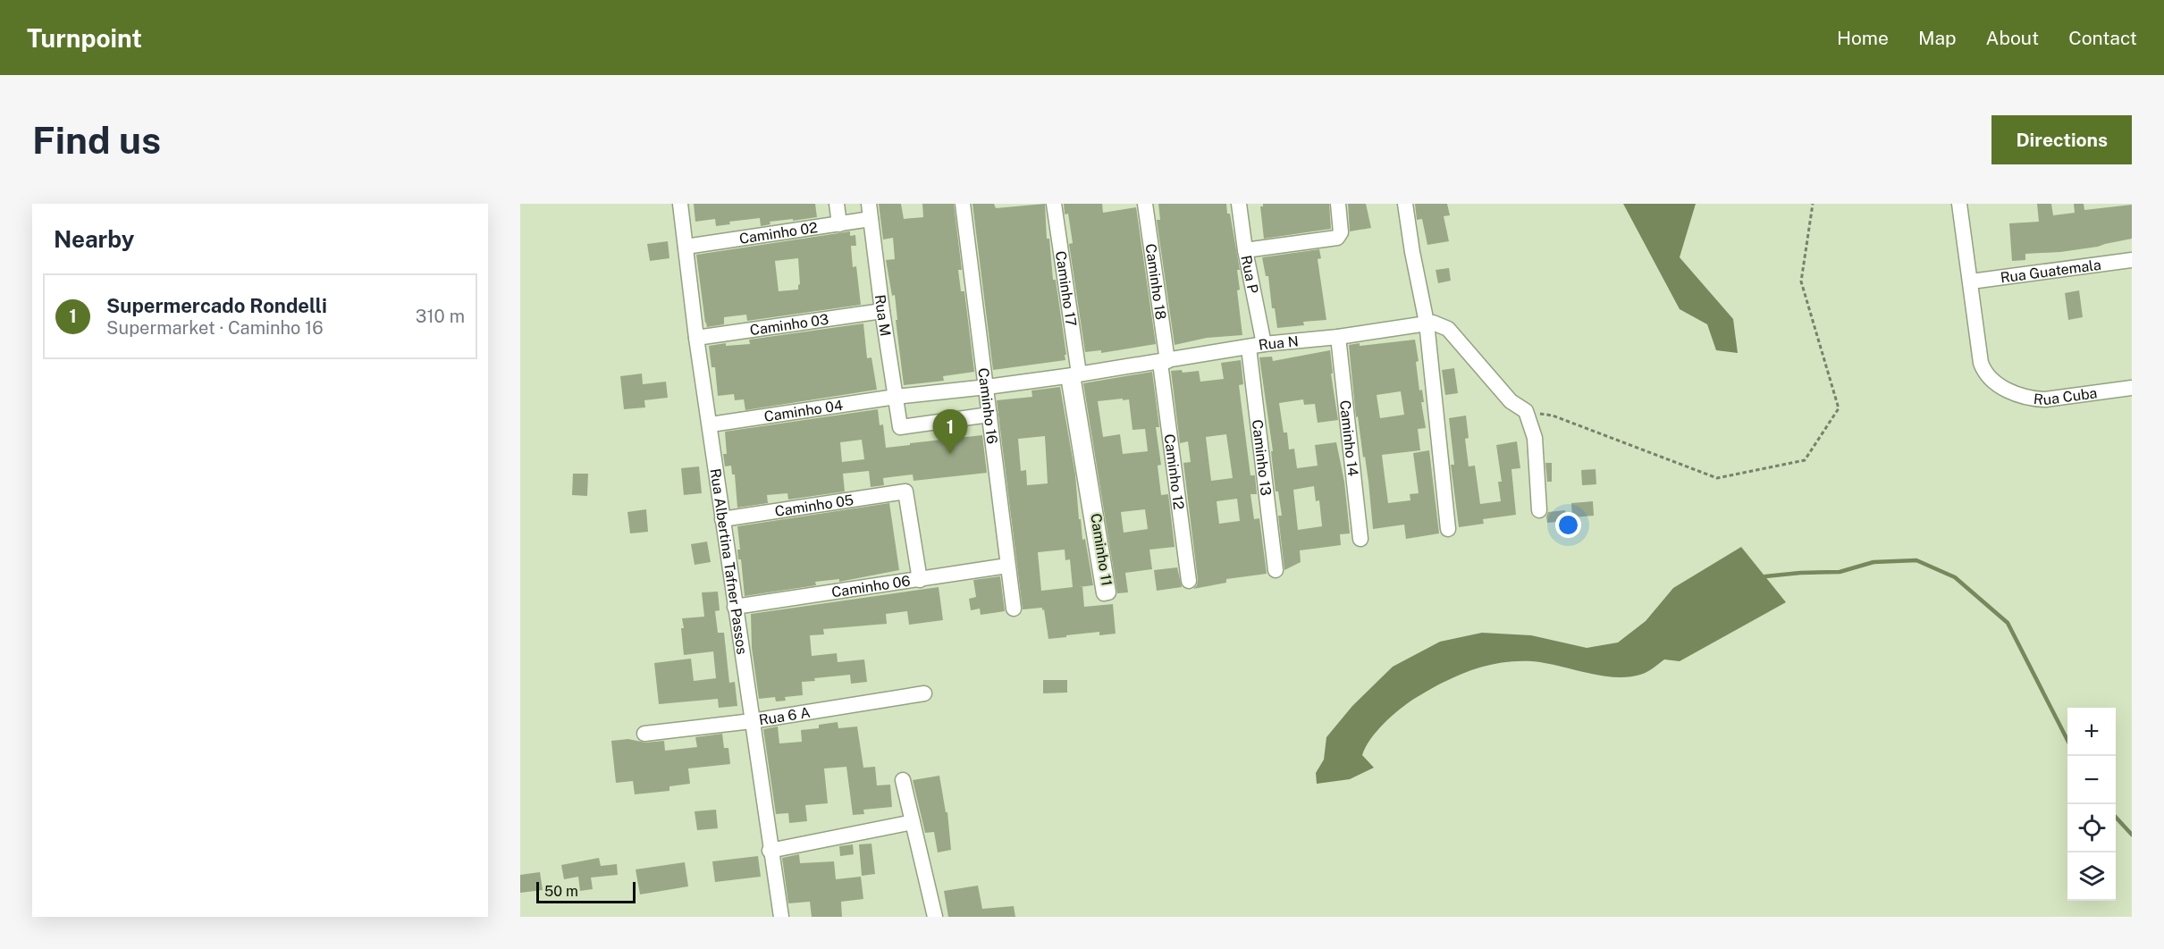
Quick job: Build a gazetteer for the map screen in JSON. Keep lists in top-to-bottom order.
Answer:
{
  "streets": {
    "street": [
      "Caminho 02",
      "Rua Guatemala",
      "Rua P",
      "Caminho 18",
      "Caminho 17",
      "Rua M",
      "Caminho 03",
      "Rua N",
      "Rua Cuba",
      "Caminho 16",
      "Caminho 04",
      "Caminho 14",
      "Caminho 13",
      "Caminho 12",
      "Caminho 05",
      "Caminho 11",
      "Rua Albertina Tafner Passos",
      "Caminho 06",
      "Rua 6 A"
    ]
  },
  "crossings": [
    ["Caminho 02", "Rua M"],
    ["Caminho 02", "Rua Albertina Tafner Passos"],
    ["Rua Guatemala", "Rua Cuba"],
    ["Rua P", "Rua N"],
    ["Caminho 18", "Rua N"],
    ["Caminho 18", "Caminho 12"],
    ["Caminho 17", "Rua N"],
    ["Caminho 17", "Caminho 11"],
    ["Rua M", "Caminho 03"],
    ["Rua M", "Rua N"],
    ["Rua M", "Caminho 16"],
    ["Rua M", "Caminho 04"],
    ["Caminho 03", "Rua Albertina Tafner Passos"],
    ["Rua N", "Caminho 16"],
    ["Rua N", "Caminho 04"],
    ["Rua N", "Caminho 14"],
    ["Rua N", "Caminho 13"],
    ["Rua N", "Caminho 12"],
    ["Rua N", "Caminho 11"],
    ["Caminho 16", "Caminho 06"],
    ["Caminho 04", "Rua Albertina Tafner Passos"],
    ["Caminho 05", "Rua Albertina Tafner Passos"],
    ["Caminho 05", "Caminho 06"],
    ["Rua Albertina Tafner Passos", "Caminho 06"],
    ["Rua Albertina Tafner Passos", "Rua 6 A"]
  ],
  "scale_bar": "50 m",
  "page": {
    "header": "Turnpoint",
    "nav": [
      "Home",
      "Map",
      "About",
      "Contact"
    ],
    "buttons": "Directions",
    "title": "Find us",
    "heading": "Nearby",
    "list": [
      {
        "mark": "1",
        "name": "Supermercado Rondelli",
        "note": "Supermarket · Caminho 16",
        "value": "310 m"
      }
    ],
    "pins": "1",
    "map_buttons": ["+", "−"],
    "scale": "50 m"
  }
}
